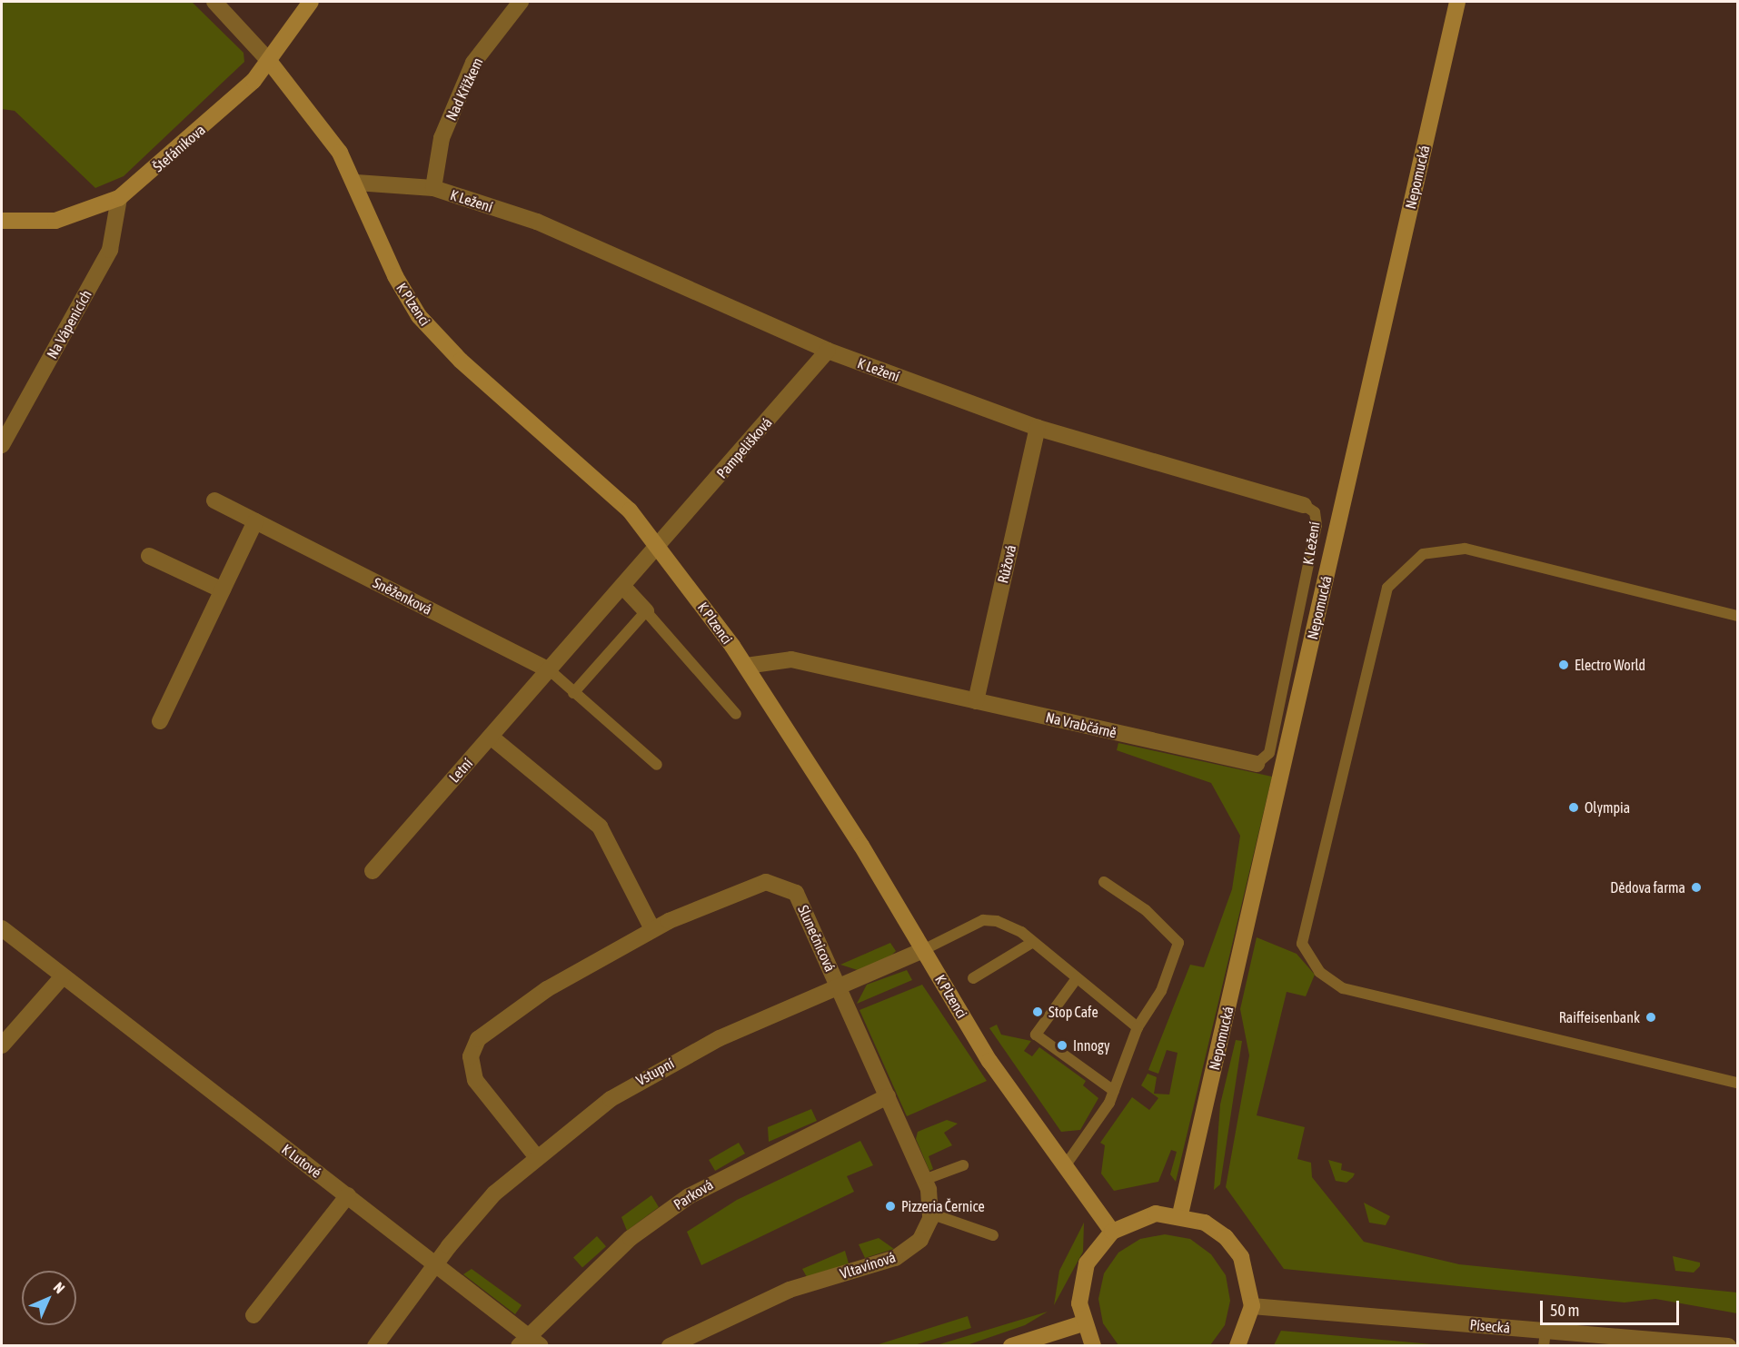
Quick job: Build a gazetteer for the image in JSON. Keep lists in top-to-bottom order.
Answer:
{
  "streets": {
    "street": [
      "Nad Křížkem",
      "Štefánikova",
      "Nepomucká",
      "K Ležení",
      "K Plzenci",
      "Na Vápenicích",
      "Pampelišková",
      "Růžová",
      "Sněženková",
      "Na Vrabčárně",
      "Letní",
      "Slunečnicová",
      "Vstupní",
      "K Lutové",
      "Parková",
      "Vltavínová",
      "Písecká"
    ]
  },
  "crossings": [
    ["Nad Křížkem", "K Ležení"],
    ["Štefánikova", "K Plzenci"],
    ["Štefánikova", "Na Vápenicích"],
    ["K Ležení", "K Plzenci"],
    ["K Ležení", "Pampelišková"],
    ["K Ležení", "Růžová"],
    ["K Ležení", "Na Vrabčárně"],
    ["K Plzenci", "Pampelišková"],
    ["K Plzenci", "Na Vrabčárně"],
    ["K Plzenci", "Letní"],
    ["K Plzenci", "Vstupní"],
    ["Pampelišková", "Letní"],
    ["Růžová", "Na Vrabčárně"],
    ["Sněženková", "Letní"],
    ["Slunečnicová", "Vstupní"],
    ["Slunečnicová", "Parková"],
    ["Vstupní", "K Lutové"],
    ["K Lutové", "Parková"]
  ],
  "places": [
    "Electro World",
    "Olympia",
    "Dědova farma",
    "Stop Cafe",
    "Raiffeisenbank",
    "Innogy",
    "Pizzeria Černice"
  ],
  "scale_bar": "50 m",
  "north": "top right"
}
